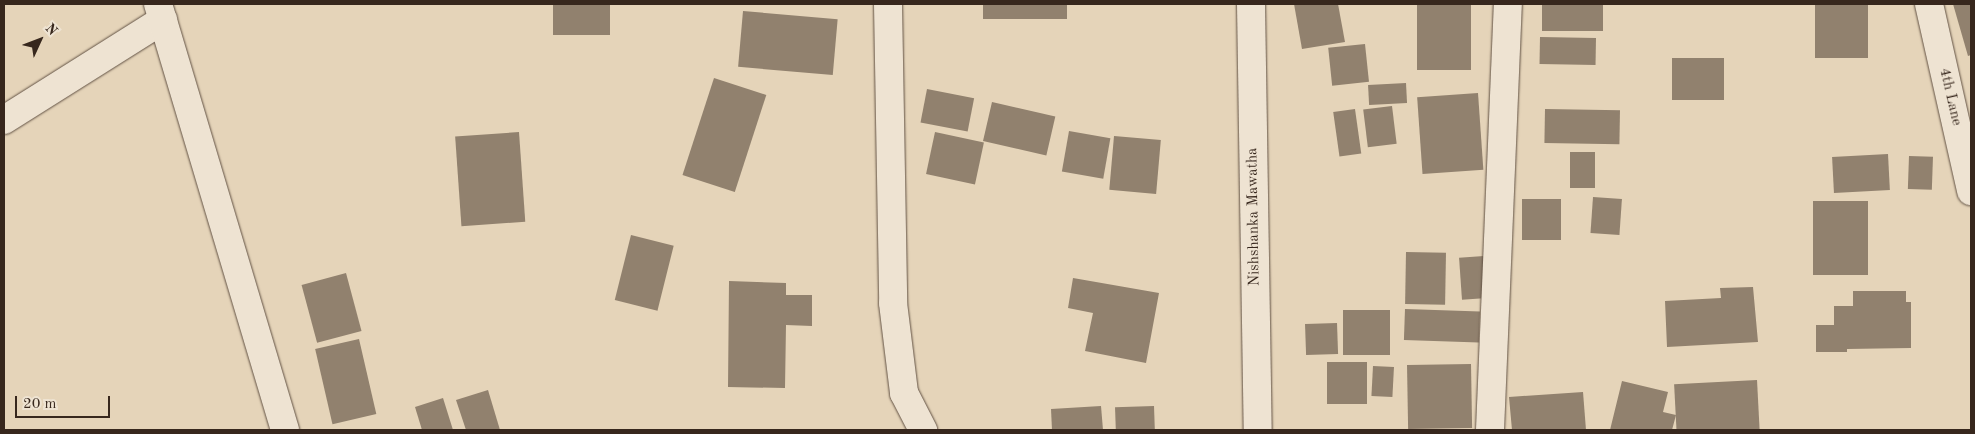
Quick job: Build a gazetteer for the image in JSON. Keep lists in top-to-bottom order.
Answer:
{
  "streets": {
    "street": ["4th Lane", "Nishshanka Mawatha"]
  },
  "scale_bar": "20 m",
  "north": "top right"
}
